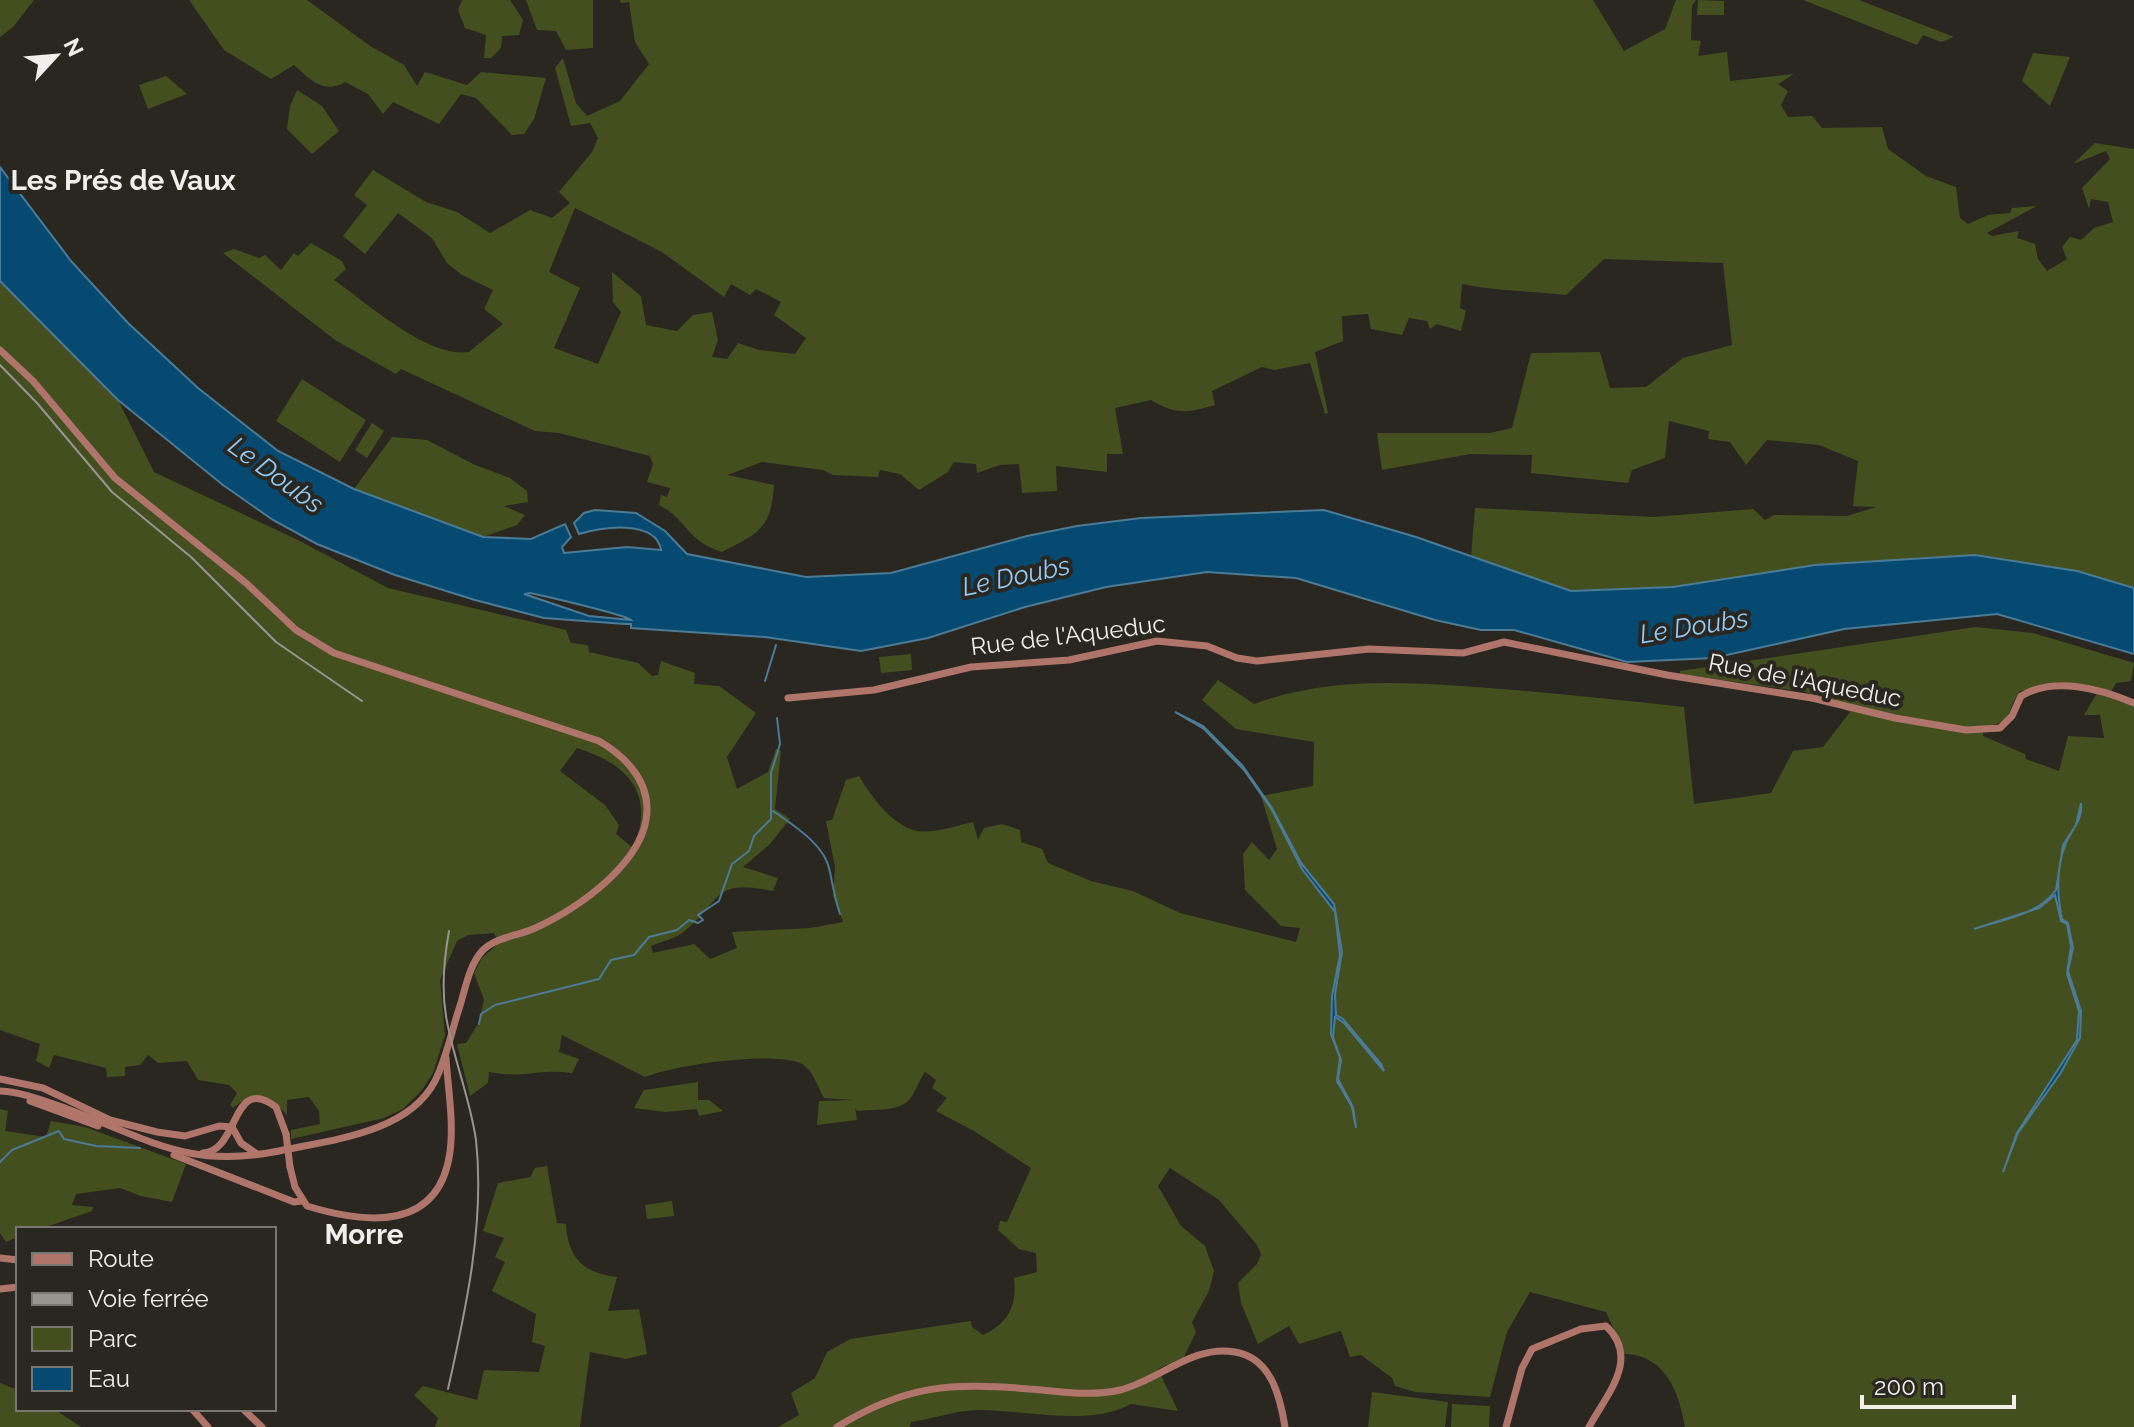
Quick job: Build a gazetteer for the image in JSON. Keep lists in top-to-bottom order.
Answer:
{
  "streets": {
    "street": ["Rue de l'Aqueduc"]
  },
  "districts": ["Les Prés de Vaux", "Morre"],
  "water": ["Le Doubs"],
  "legend": [
    "Route",
    "Voie ferrée",
    "Parc",
    "Eau"
  ],
  "scale_bar": "200 m",
  "north": "top right"
}
